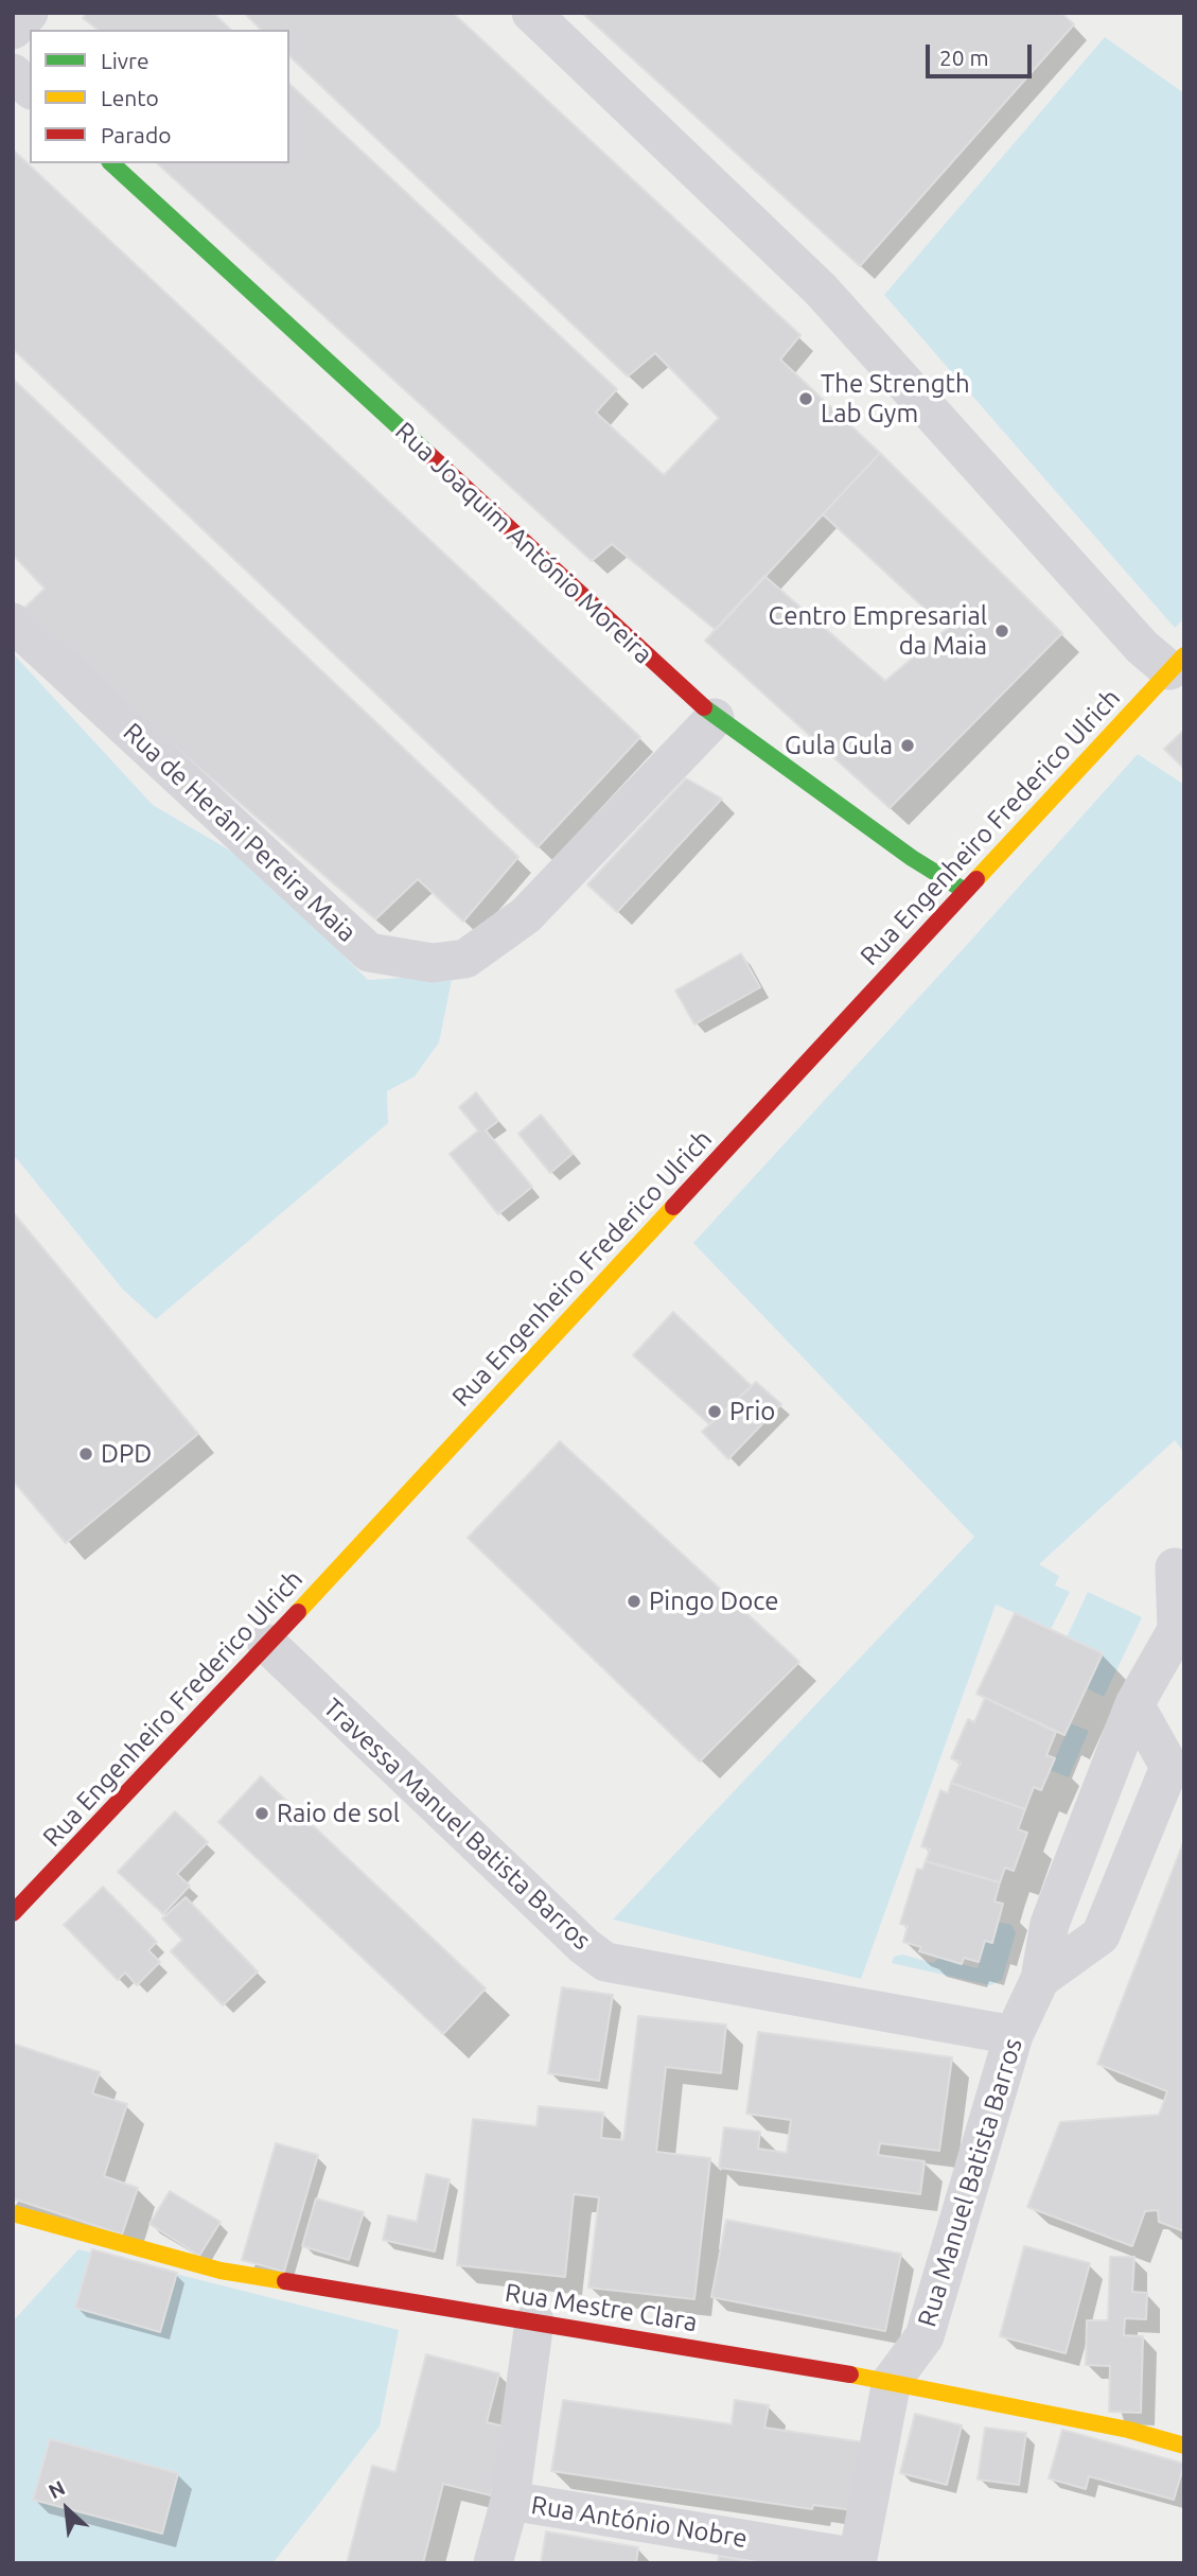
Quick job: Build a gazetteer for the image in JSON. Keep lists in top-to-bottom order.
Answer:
{
  "streets": {
    "street": [
      "Rua Joaquim António Moreira",
      "Rua Engenheiro Frederico Ulrich",
      "Rua de Herâni Pereira Maia",
      "Travessa Manuel Batista Barros",
      "Rua Manuel Batista Barros",
      "Rua Mestre Clara",
      "Rua António Nobre"
    ]
  },
  "crossings": [
    ["Rua Joaquim António Moreira", "Rua Engenheiro Frederico Ulrich"],
    ["Rua Joaquim António Moreira", "Rua de Herâni Pereira Maia"],
    ["Rua Engenheiro Frederico Ulrich", "Travessa Manuel Batista Barros"],
    ["Travessa Manuel Batista Barros", "Rua Manuel Batista Barros"],
    ["Rua Manuel Batista Barros", "Rua Mestre Clara"]
  ],
  "places": [
    "The Strength Lab Gym",
    "Centro Empresarial da Maia",
    "Gula Gula",
    "Prio",
    "DPD",
    "Pingo Doce",
    "Raio de sol"
  ],
  "legend": ["Livre", "Lento", "Parado"],
  "scale_bar": "20 m",
  "north": "top left"
}
